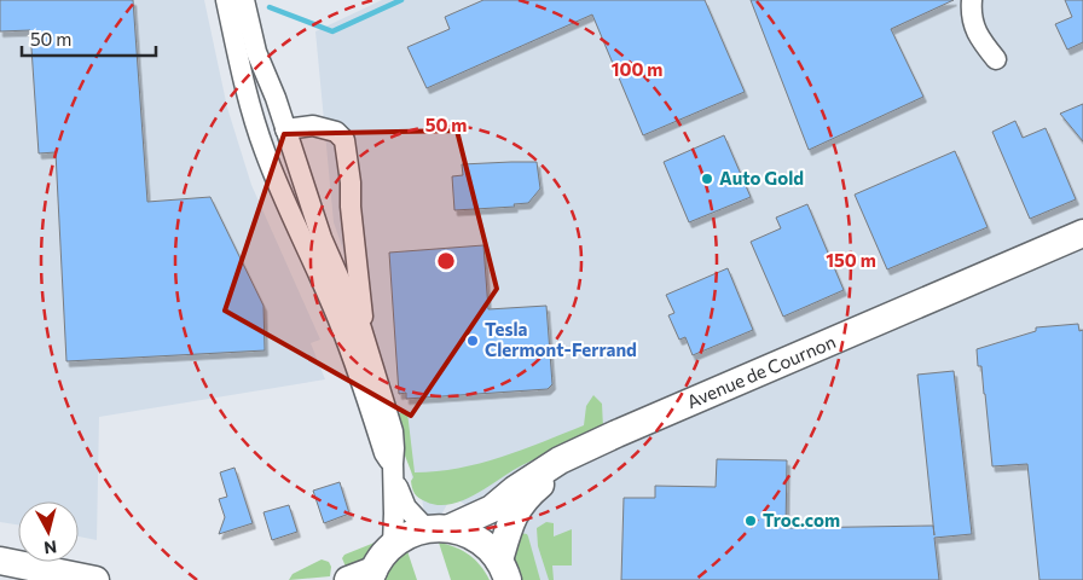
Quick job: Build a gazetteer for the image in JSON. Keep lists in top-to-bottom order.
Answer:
{
  "streets": {
    "main road": ["Avenue de Cournon"]
  },
  "places": ["Auto Gold", "Tesla Clermont-Ferrand", "Troc.com"],
  "scale_bar": "50 m",
  "north": "bottom",
  "rings": ["100 m", "50 m", "150 m"]
}
